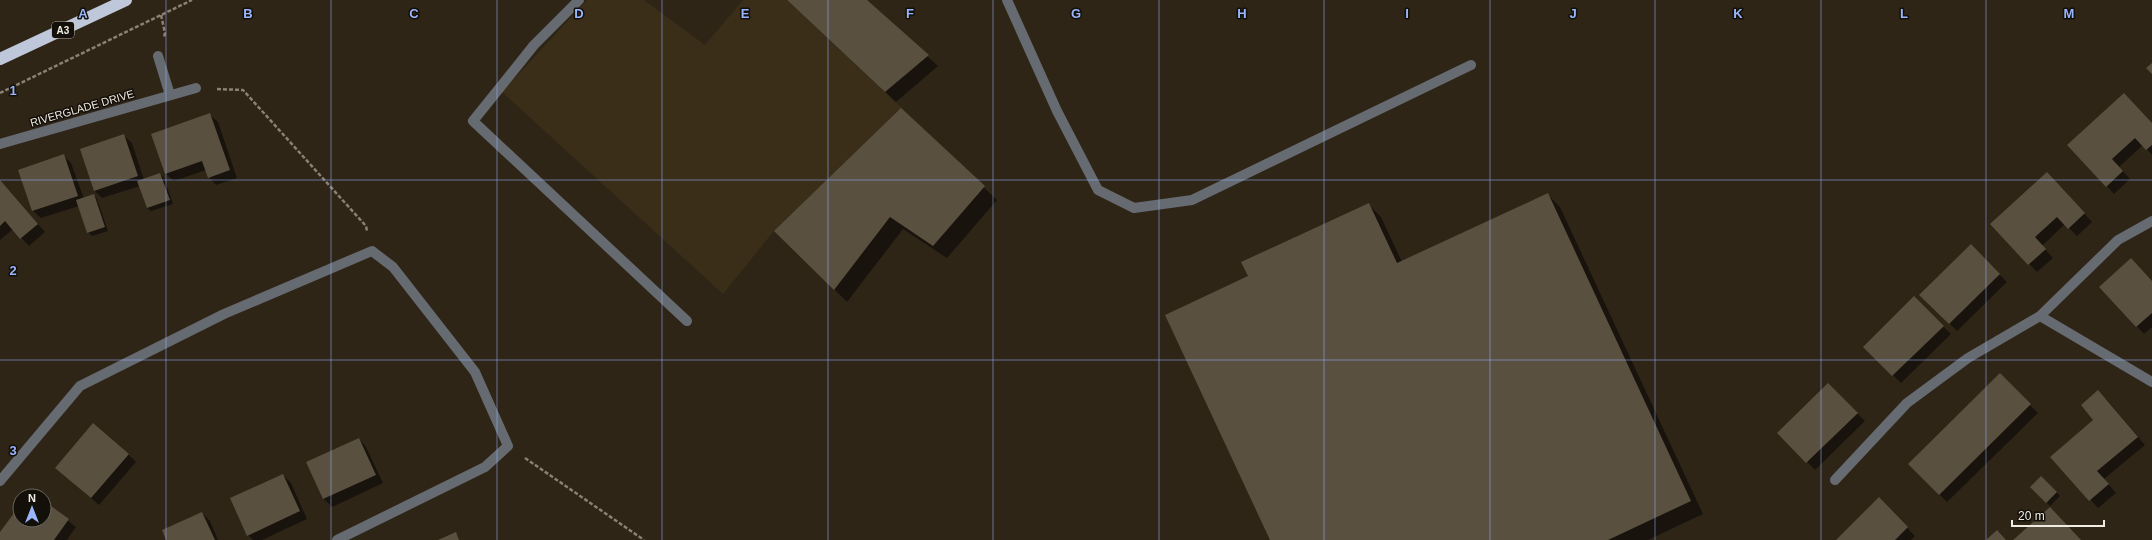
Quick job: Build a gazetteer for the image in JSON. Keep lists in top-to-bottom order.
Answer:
{
  "streets": {
    "highway": ["A3"],
    "street": ["RIVERGLADE DRIVE"]
  },
  "scale_bar": "20 m",
  "north": "top",
  "grid": {
    "columns": [
      "A",
      "B",
      "C",
      "D",
      "E",
      "F",
      "G",
      "H",
      "I",
      "J",
      "K",
      "L",
      "M"
    ],
    "rows": ["1", "2", "3"]
  }
}
